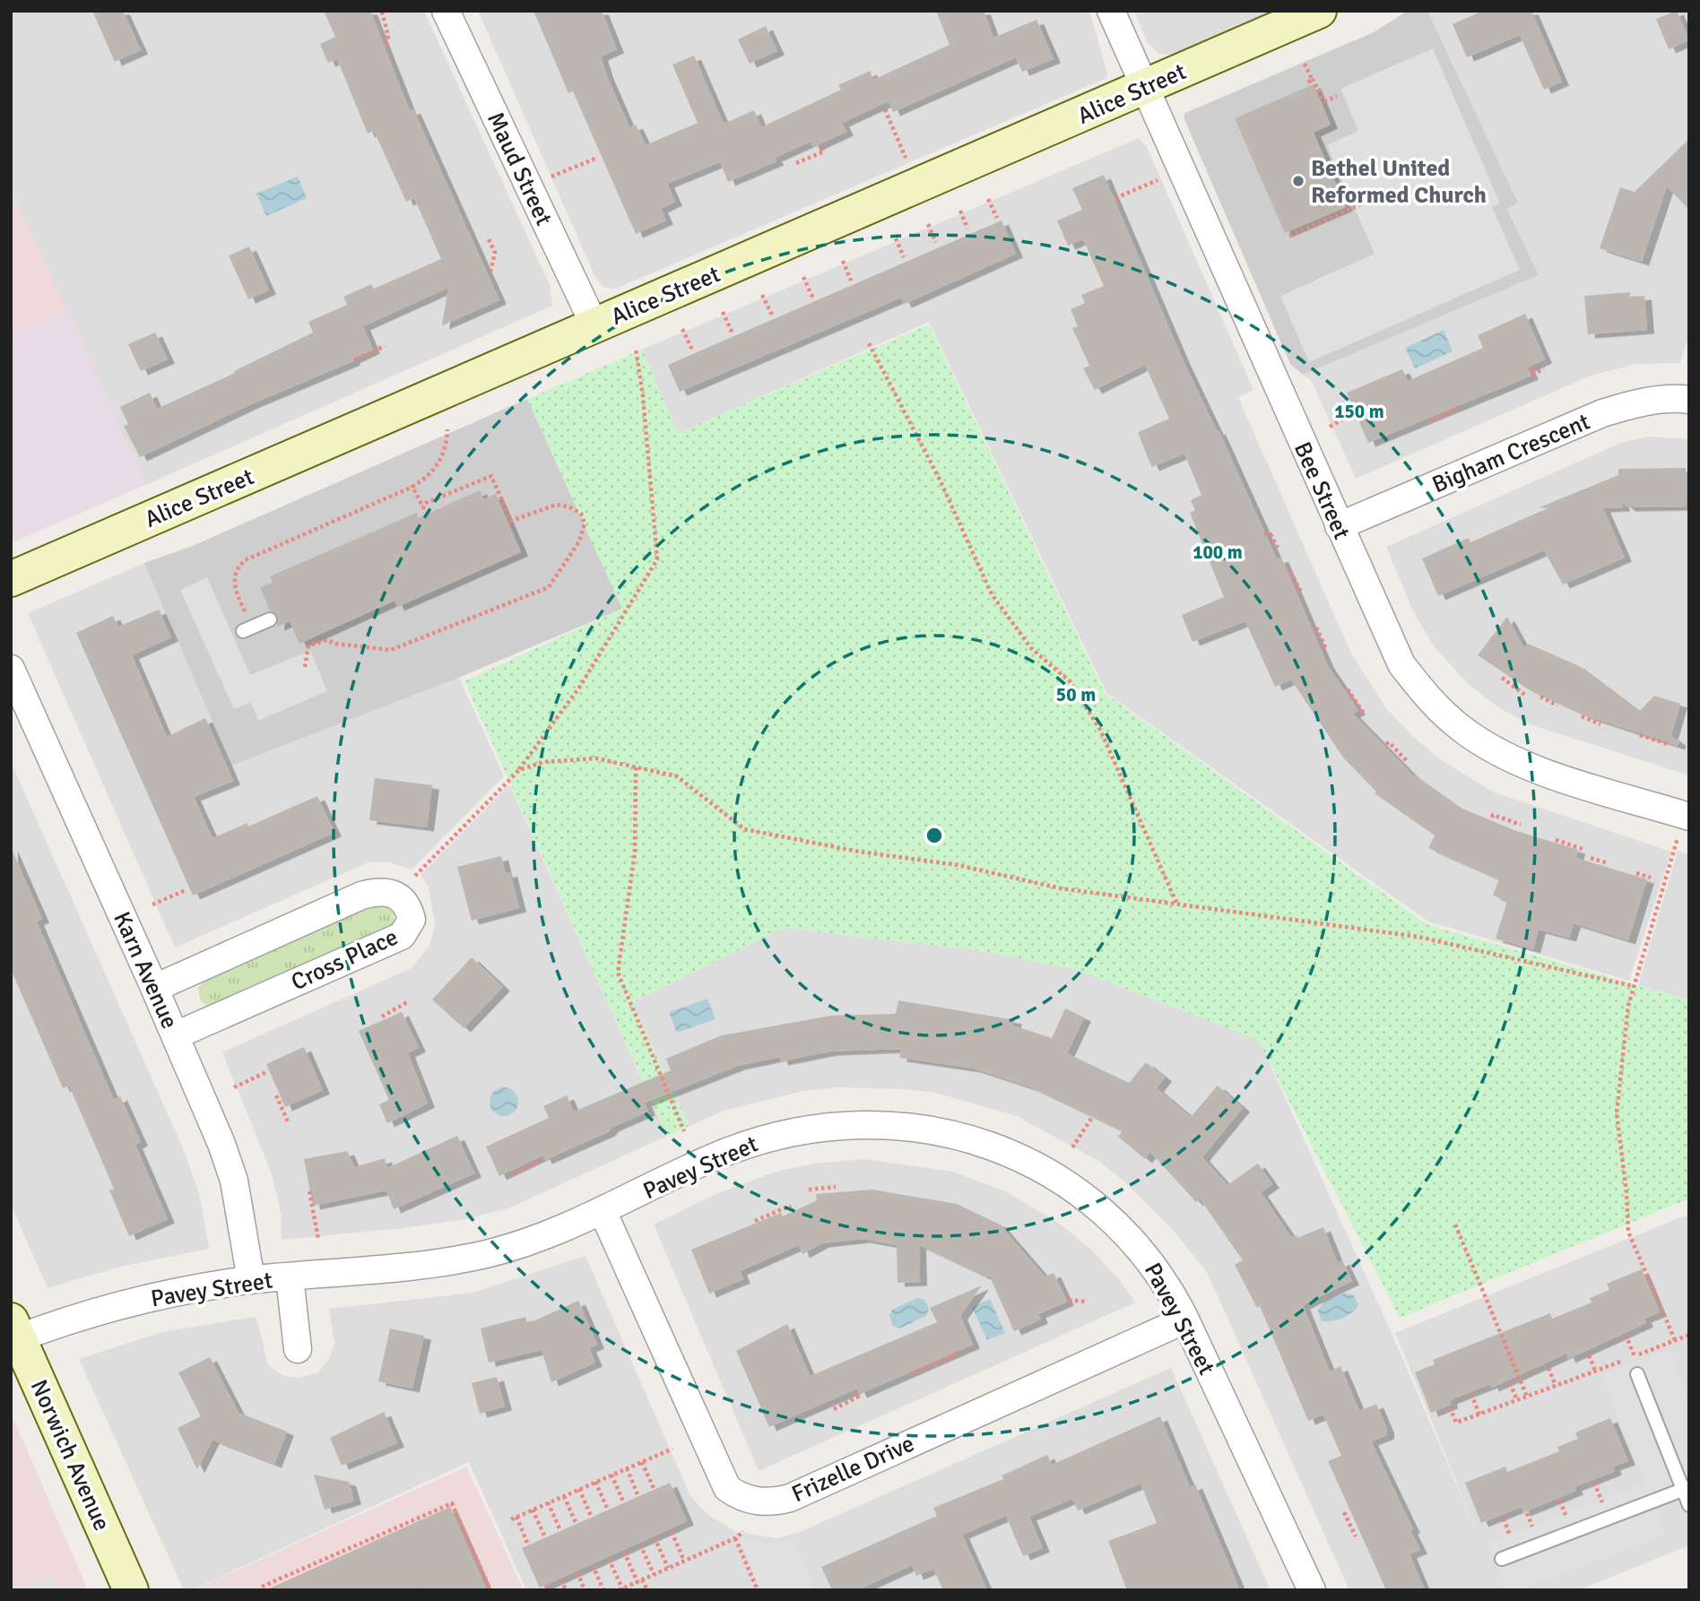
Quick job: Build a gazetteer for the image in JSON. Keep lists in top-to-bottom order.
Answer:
{
  "streets": {
    "street": [
      "Alice Street",
      "Maud Street",
      "Bigham Crescent",
      "Bee Street",
      "Cross Place",
      "Karn Avenue",
      "Pavey Street",
      "Norwich Avenue",
      "Frizelle Drive"
    ]
  },
  "crossings": [
    ["Alice Street", "Maud Street"],
    ["Alice Street", "Bee Street"],
    ["Bigham Crescent", "Bee Street"],
    ["Cross Place", "Karn Avenue"],
    ["Karn Avenue", "Pavey Street"],
    ["Pavey Street", "Norwich Avenue"],
    ["Pavey Street", "Frizelle Drive"]
  ],
  "places": ["Bethel United Reformed Church"],
  "rings": ["150 m", "100 m", "50 m"]
}
